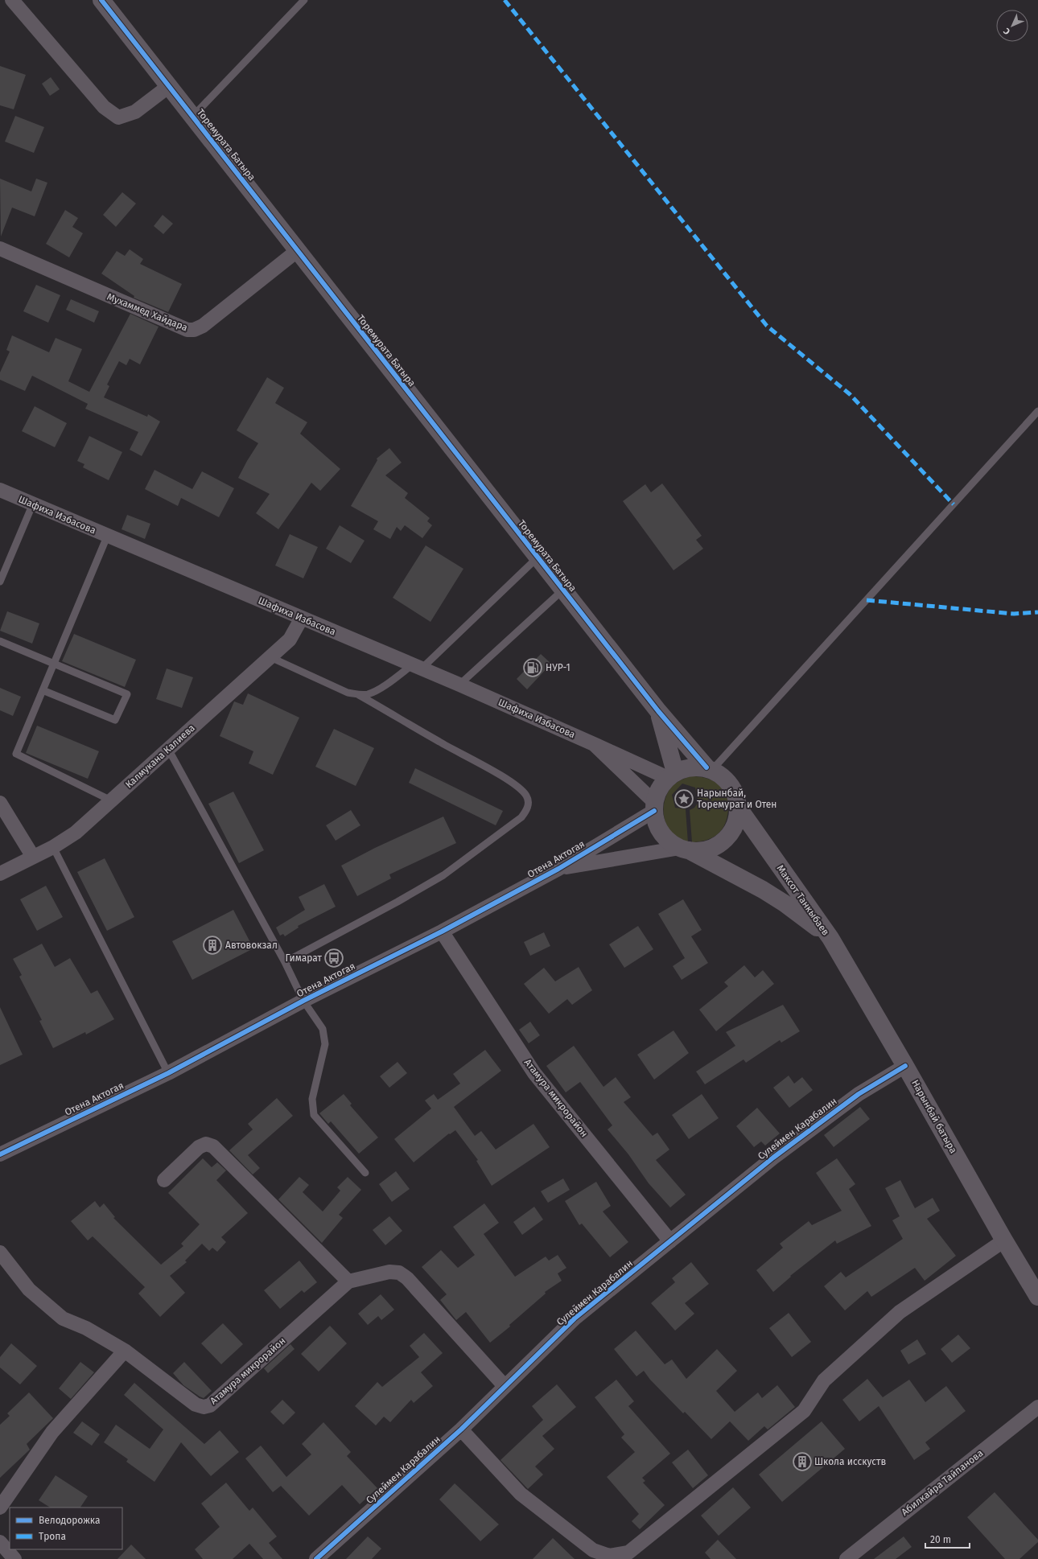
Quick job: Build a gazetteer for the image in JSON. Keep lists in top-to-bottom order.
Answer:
{
  "streets": {
    "street": [
      "Торемурата Батыра",
      "Мухаммед Хайдара",
      "Шафиха Избасова",
      "Калмукана Калиева",
      "Отена Актогая",
      "Максот Танкыбаев",
      "Атамура микрорайон",
      "Нарынбай батыра",
      "Сулеймен Карабалин",
      "Абилкайра Тайпанова"
    ]
  },
  "crossings": [
    ["Торемурата Батыра", "Мухаммед Хайдара"],
    ["Торемурата Батыра", "Шафиха Избасова"],
    ["Торемурата Батыра", "Отена Актогая"],
    ["Торемурата Батыра", "Максот Танкыбаев"],
    ["Шафиха Избасова", "Калмукана Калиева"],
    ["Шафиха Избасова", "Отена Актогая"],
    ["Шафиха Избасова", "Максот Танкыбаев"],
    ["Отена Актогая", "Максот Танкыбаев"],
    ["Отена Актогая", "Атамура микрорайон"],
    ["Максот Танкыбаев", "Нарынбай батыра"],
    ["Атамура микрорайон", "Сулеймен Карабалин"],
    ["Нарынбай батыра", "Сулеймен Карабалин"]
  ],
  "places": {
    "fuel station": ["НУР-1"],
    "place": ["Нарынбай, Торемурат и Отен"],
    "building": ["Автовокзал", "Школа исскуств"],
    "bus stop": ["Гимарат"]
  },
  "legend": ["Велодорожка", "Тропа"],
  "scale_bar": "20 m",
  "north": "bottom left"
}
